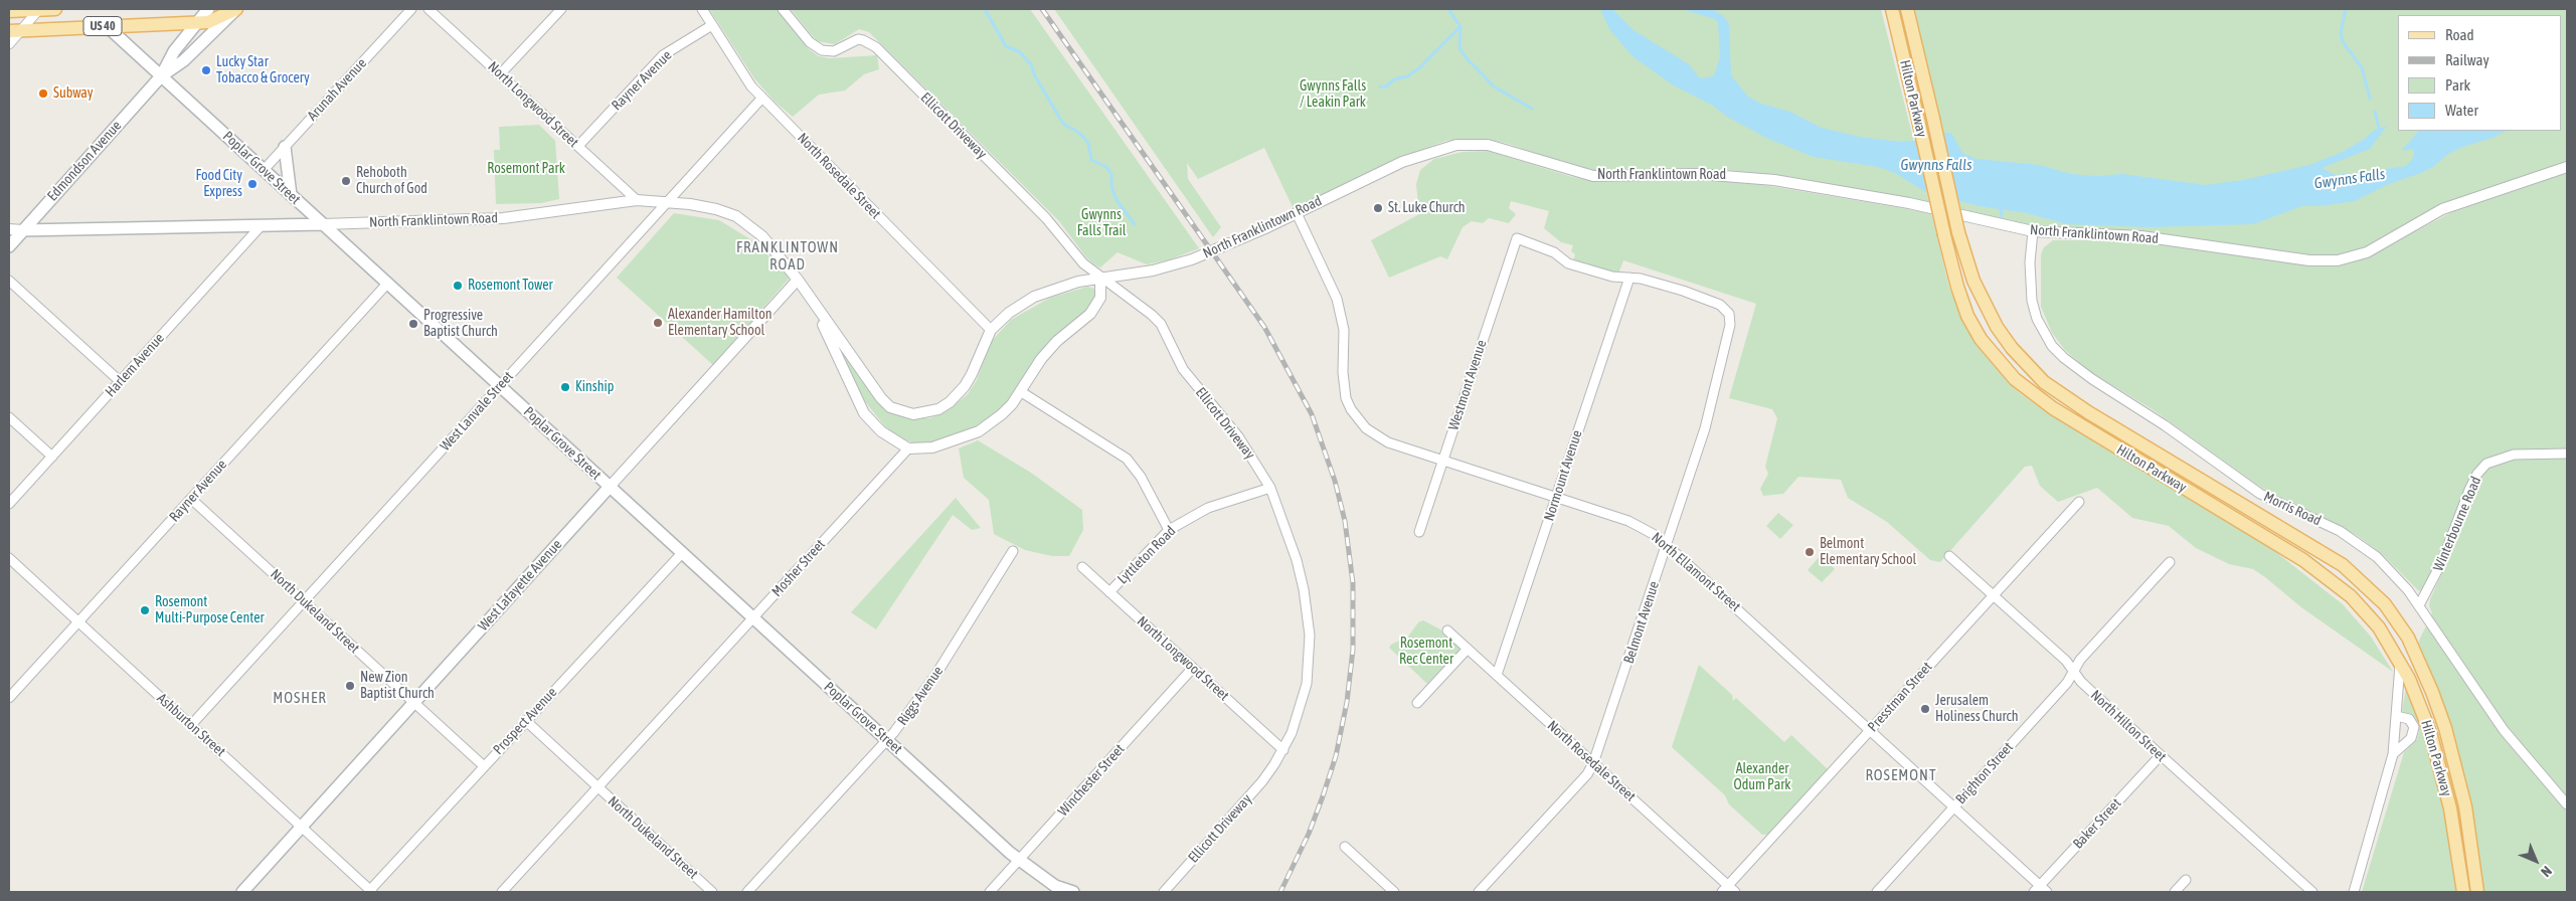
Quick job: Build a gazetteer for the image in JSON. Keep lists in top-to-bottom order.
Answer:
{
  "streets": {
    "main road": [
      "US 40",
      "Hilton Parkway",
      "Edmondson Avenue",
      "Poplar Grove Street",
      "North Franklintown Road",
      "West Lafayette Avenue"
    ],
    "street": [
      "Rayner Avenue",
      "Arunah Avenue",
      "North Longwood Street",
      "Ellicott Driveway",
      "North Rosedale Street",
      "Harlem Avenue",
      "Westmont Avenue",
      "West Lanvale Street",
      "Normount Avenue",
      "Morris Road",
      "Winterbourne Road",
      "Lyttleton Road",
      "Mosher Street",
      "North Ellamont Street",
      "North Dukeland Street",
      "Belmont Avenue",
      "Riggs Avenue",
      "Presstman Street",
      "Prospect Avenue",
      "Ashburton Street",
      "North Hilton Street",
      "Brighton Street",
      "Winchester Street",
      "Baker Street"
    ]
  },
  "crossings": [
    ["US 40", "Edmondson Avenue"],
    ["US 40", "Poplar Grove Street"],
    ["Rayner Avenue", "North Longwood Street"],
    ["Rayner Avenue", "Poplar Grove Street"],
    ["Rayner Avenue", "North Rosedale Street"],
    ["Rayner Avenue", "North Dukeland Street"],
    ["Rayner Avenue", "Ashburton Street"],
    ["Arunah Avenue", "Poplar Grove Street"],
    ["North Longwood Street", "Ellicott Driveway"],
    ["North Longwood Street", "North Franklintown Road"],
    ["North Longwood Street", "Lyttleton Road"],
    ["North Longwood Street", "Winchester Street"],
    ["Ellicott Driveway", "North Franklintown Road"],
    ["Ellicott Driveway", "Lyttleton Road"],
    ["Edmondson Avenue", "Poplar Grove Street"],
    ["Edmondson Avenue", "North Franklintown Road"],
    ["Poplar Grove Street", "North Franklintown Road"],
    ["Poplar Grove Street", "West Lanvale Street"],
    ["Poplar Grove Street", "Mosher Street"],
    ["Poplar Grove Street", "West Lafayette Avenue"],
    ["Poplar Grove Street", "Riggs Avenue"],
    ["Poplar Grove Street", "Prospect Avenue"],
    ["Poplar Grove Street", "Winchester Street"],
    ["North Franklintown Road", "North Rosedale Street"],
    ["North Franklintown Road", "Harlem Avenue"],
    ["North Franklintown Road", "West Lanvale Street"],
    ["North Franklintown Road", "Morris Road"],
    ["North Franklintown Road", "Mosher Street"],
    ["North Franklintown Road", "North Ellamont Street"],
    ["North Franklintown Road", "West Lafayette Avenue"],
    ["North Rosedale Street", "West Lanvale Street"],
    ["North Rosedale Street", "Normount Avenue"],
    ["North Rosedale Street", "Belmont Avenue"],
    ["North Rosedale Street", "Presstman Street"],
    ["Westmont Avenue", "Normount Avenue"],
    ["Westmont Avenue", "North Ellamont Street"],
    ["Westmont Avenue", "Belmont Avenue"],
    ["West Lanvale Street", "North Dukeland Street"],
    ["West Lanvale Street", "Ashburton Street"],
    ["Normount Avenue", "North Ellamont Street"],
    ["Normount Avenue", "Belmont Avenue"],
    ["Morris Road", "Winterbourne Road"],
    ["Mosher Street", "North Dukeland Street"],
    ["North Ellamont Street", "Belmont Avenue"],
    ["North Ellamont Street", "Presstman Street"],
    ["North Ellamont Street", "Brighton Street"],
    ["North Ellamont Street", "Baker Street"],
    ["West Lafayette Avenue", "North Dukeland Street"],
    ["West Lafayette Avenue", "Ashburton Street"],
    ["North Dukeland Street", "Prospect Avenue"],
    ["Presstman Street", "North Hilton Street"],
    ["Prospect Avenue", "Ashburton Street"],
    ["North Hilton Street", "Brighton Street"],
    ["North Hilton Street", "Baker Street"]
  ],
  "districts": ["FRANKLINTOWN ROAD", "MOSHER", "ROSEMONT"],
  "water": ["Gwynns Falls"],
  "parks": [
    "Gwynns Falls / Leakin Park",
    "Rosemont Park",
    "Gwynns Falls Trail",
    "Rosemont Rec Center",
    "Alexander Odum Park"
  ],
  "places": [
    "Lucky Star Tobacco & Grocery",
    "Subway",
    "Rehoboth Church of God",
    "Food City Express",
    "St. Luke Church",
    "Rosemont Tower",
    "Alexander Hamilton Elementary School",
    "Progressive Baptist Church",
    "Kinship",
    "Belmont Elementary School",
    "Rosemont Multi-Purpose Center",
    "New Zion Baptist Church",
    "Jerusalem Holiness Church"
  ],
  "legend": [
    "Road",
    "Railway",
    "Park",
    "Water"
  ],
  "north": "bottom right"
}
